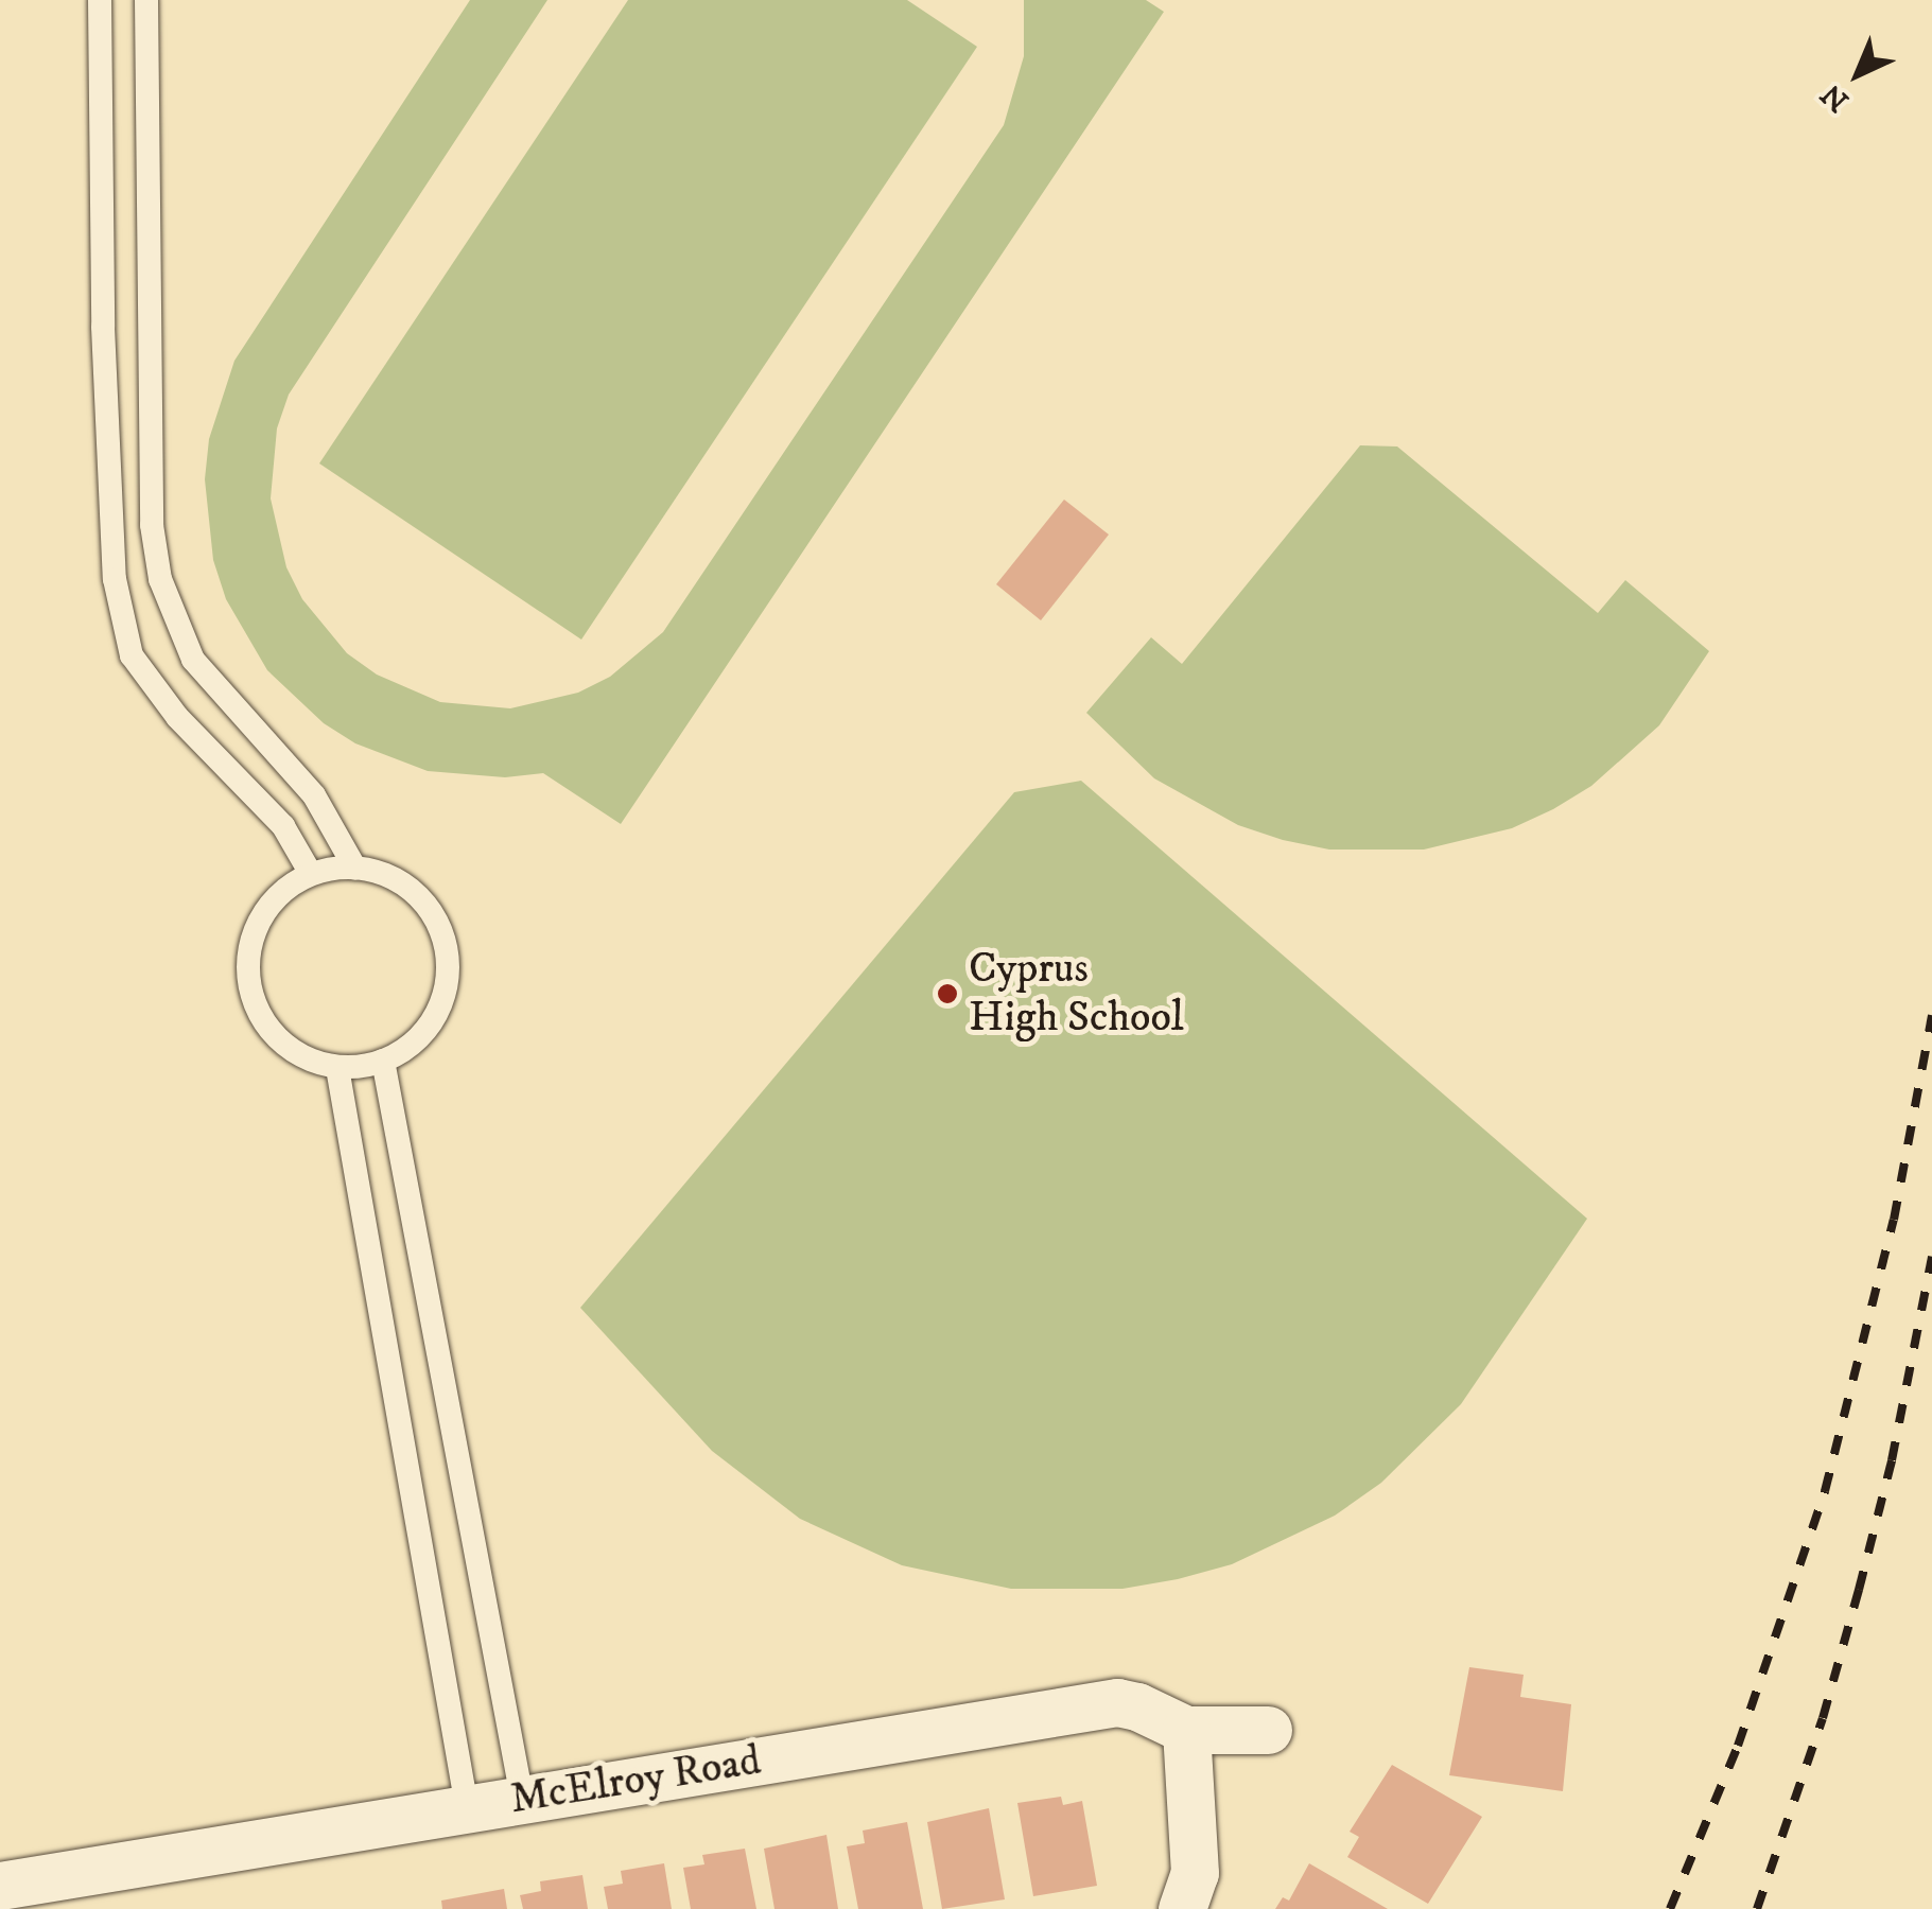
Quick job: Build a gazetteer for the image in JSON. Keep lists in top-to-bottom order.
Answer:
{
  "streets": {
    "street": ["McElroy Road"]
  },
  "places": ["Cyprus High School"],
  "north": "bottom left"
}
